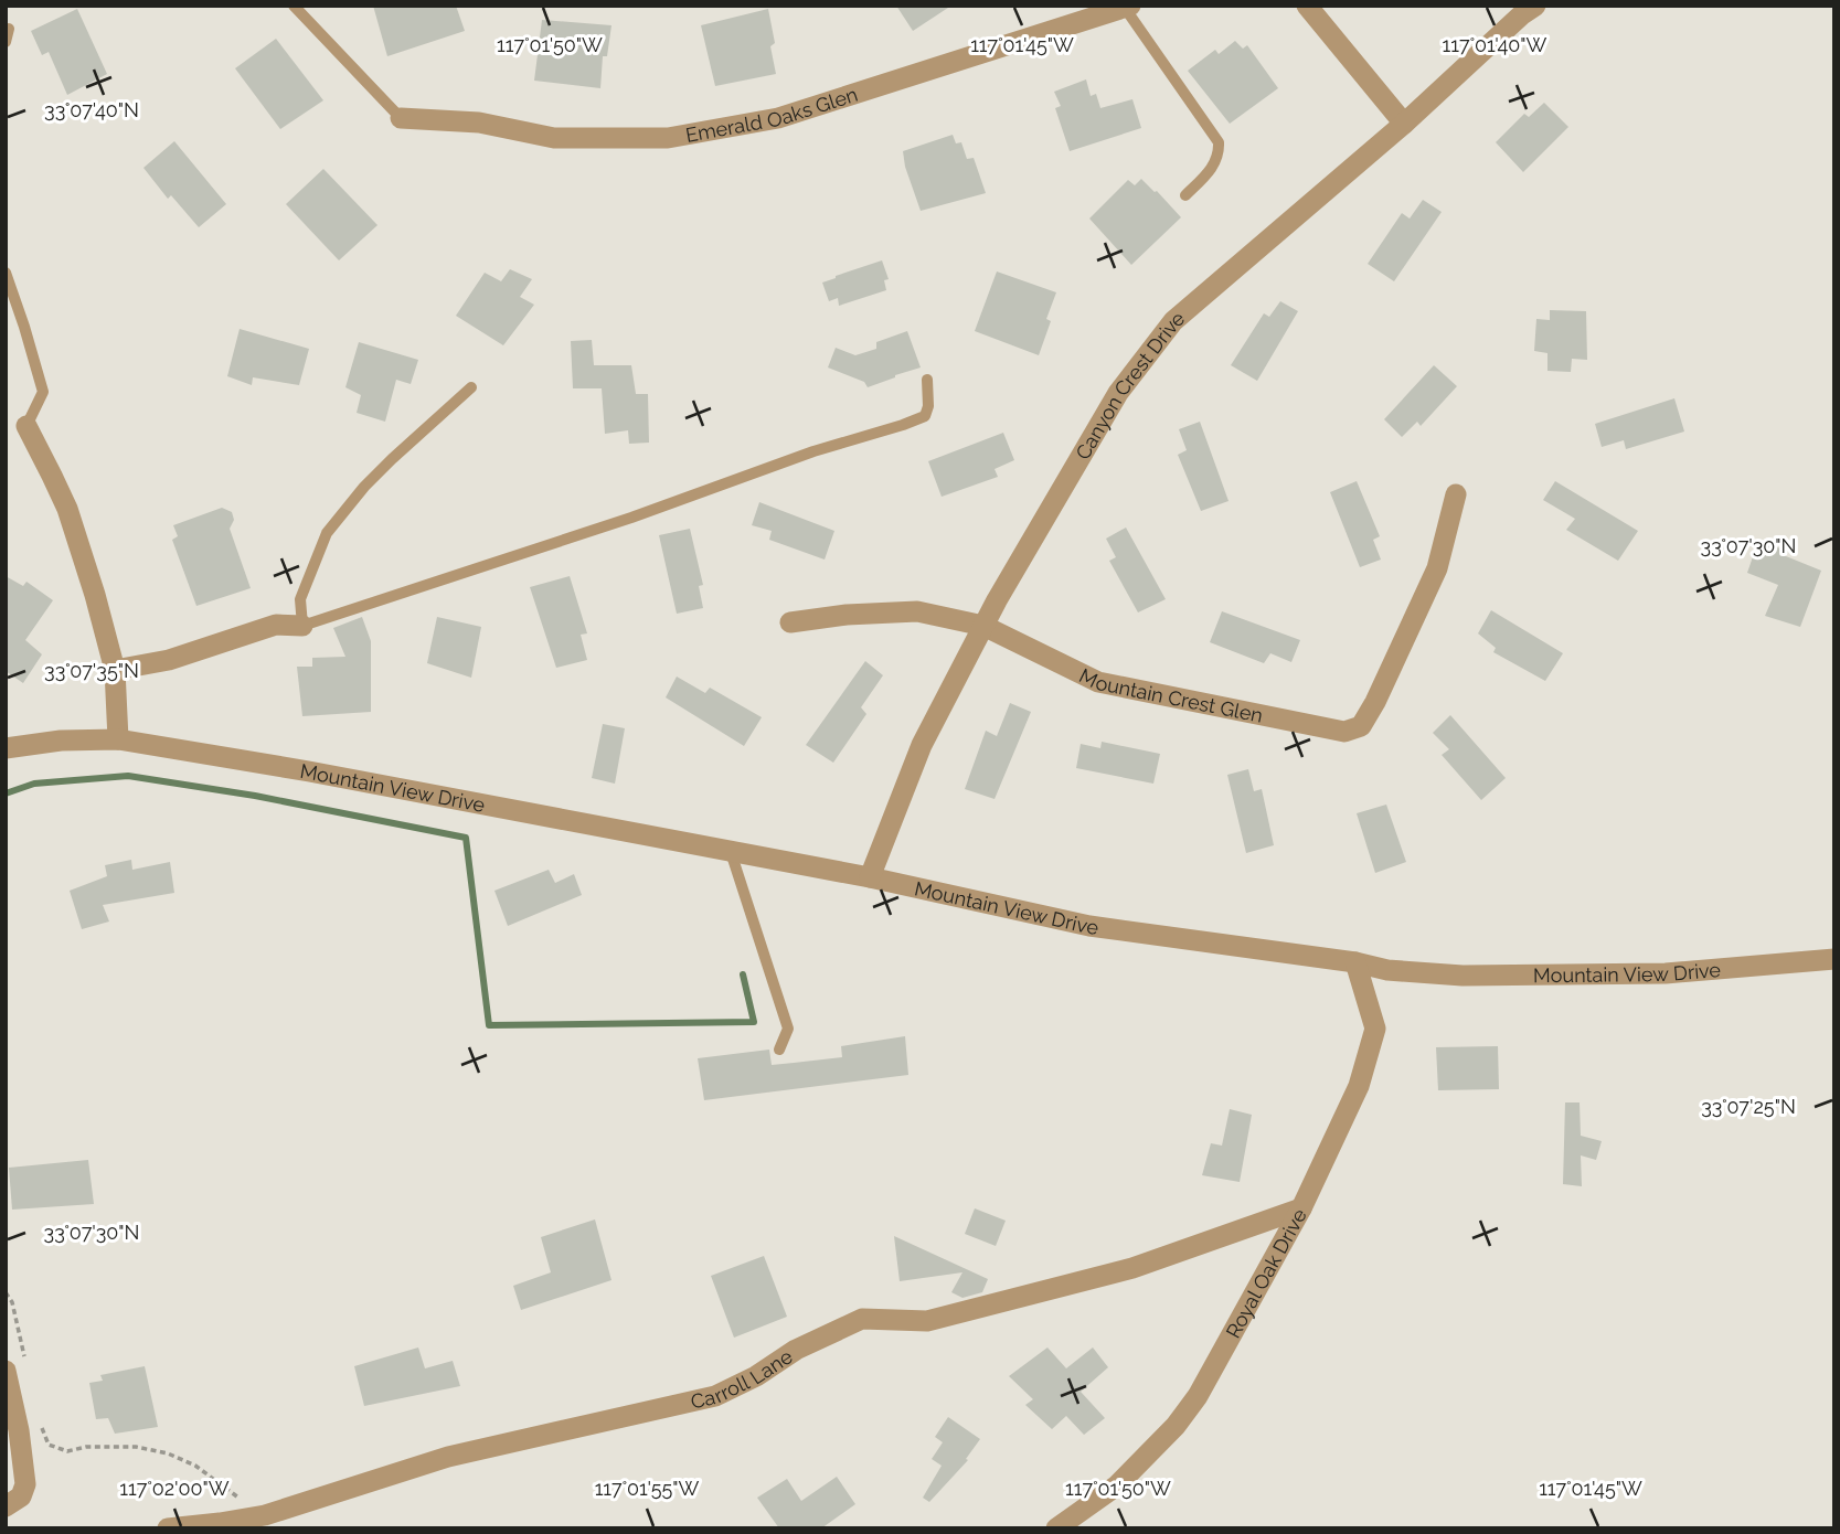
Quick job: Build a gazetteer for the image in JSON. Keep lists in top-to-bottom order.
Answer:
{
  "streets": {
    "street": [
      "Emerald Oaks Glen",
      "Canyon Crest Drive",
      "Mountain Crest Glen",
      "Mountain View Drive",
      "Royal Oak Drive",
      "Carroll Lane"
    ]
  },
  "crossings": [
    ["Canyon Crest Drive", "Mountain Crest Glen"],
    ["Canyon Crest Drive", "Mountain View Drive"],
    ["Mountain View Drive", "Royal Oak Drive"],
    ["Royal Oak Drive", "Carroll Lane"]
  ],
  "coordinates": [
    "117°01'50\"W",
    "117°01'45\"W",
    "117°01'40\"W",
    "33°07'40\"N",
    "33°07'30\"N",
    "33°07'35\"N",
    "33°07'25\"N",
    "117°02'00\"W",
    "117°01'55\"W"
  ]
}
